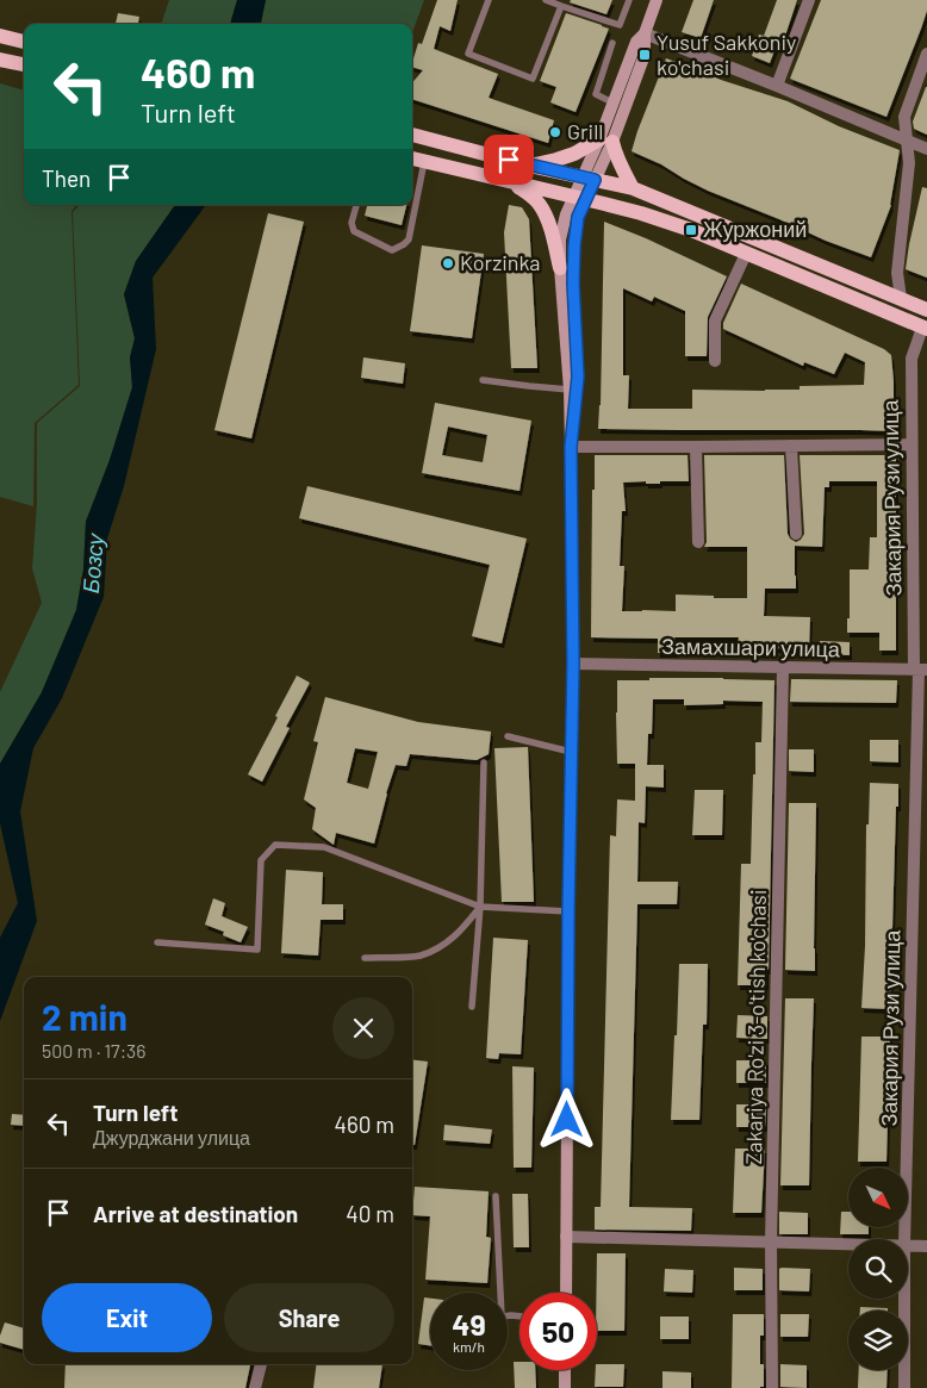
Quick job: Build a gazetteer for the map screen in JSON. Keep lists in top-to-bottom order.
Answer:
{
  "streets": {
    "street": ["Закария Рузи улица", "Замахшари улица", "Zakariya Ro'zi 3-o'tish ko'chasi"]
  },
  "crossings": [
    ["Закария Рузи улица", "Замахшари улица"],
    ["Замахшари улица", "Zakariya Ro'zi 3-o'tish ko'chasi"]
  ],
  "water": ["Бозсу"],
  "places": {
    "transit": ["Yusuf Sakkoniy ko'chasi", "Журжоний"],
    "other": ["Grill", "Korzinka"]
  },
  "north": "bottom right",
  "page": {
    "turn": ["460 m", "Turn left"],
    "then": "Then",
    "heading": ["2 min", "500 m · 17:36"],
    "list": [
      {
        "name": "Turn left",
        "note": "Джурджани улица",
        "value": "460 m"
      },
      {
        "name": "Arrive at destination",
        "value": "40 m"
      }
    ],
    "buttons": ["Exit", "Share"],
    "speed": "49 km/h",
    "limit": "50"
  }
}
